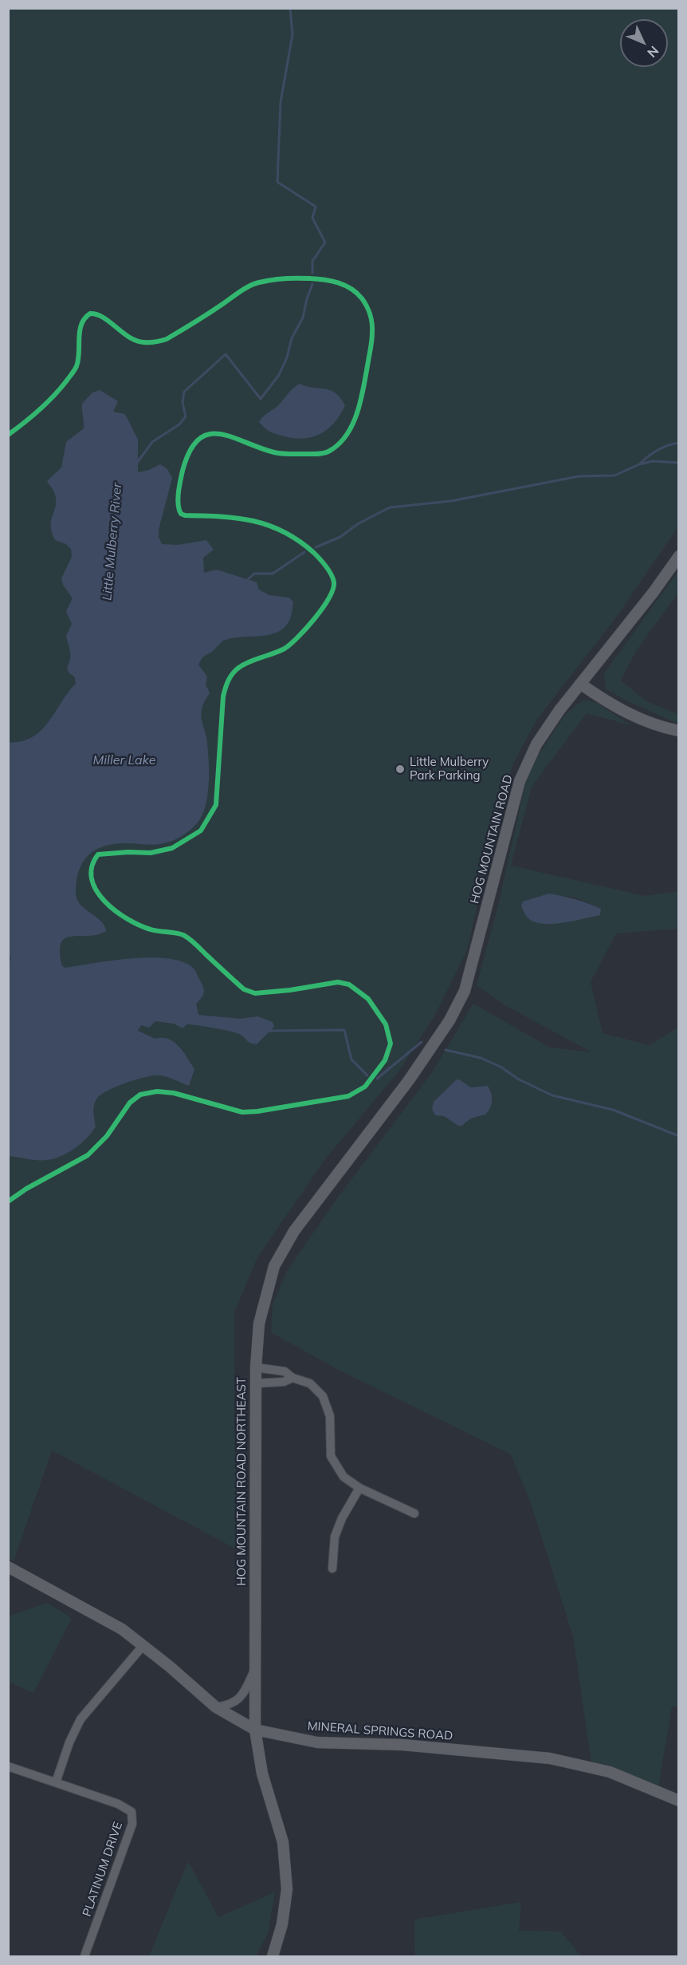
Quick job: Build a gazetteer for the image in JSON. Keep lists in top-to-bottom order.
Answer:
{
  "streets": {
    "street": [
      "HOG MOUNTAIN ROAD",
      "HOG MOUNTAIN ROAD NORTHEAST",
      "MINERAL SPRINGS ROAD",
      "PLATINUM DRIVE"
    ]
  },
  "crossings": [
    ["HOG MOUNTAIN ROAD", "HOG MOUNTAIN ROAD NORTHEAST"],
    ["HOG MOUNTAIN ROAD NORTHEAST", "MINERAL SPRINGS ROAD"]
  ],
  "water": ["Little Mulberry River", "Miller Lake"],
  "places": ["Little Mulberry Park Parking"],
  "north": "bottom right"
}
